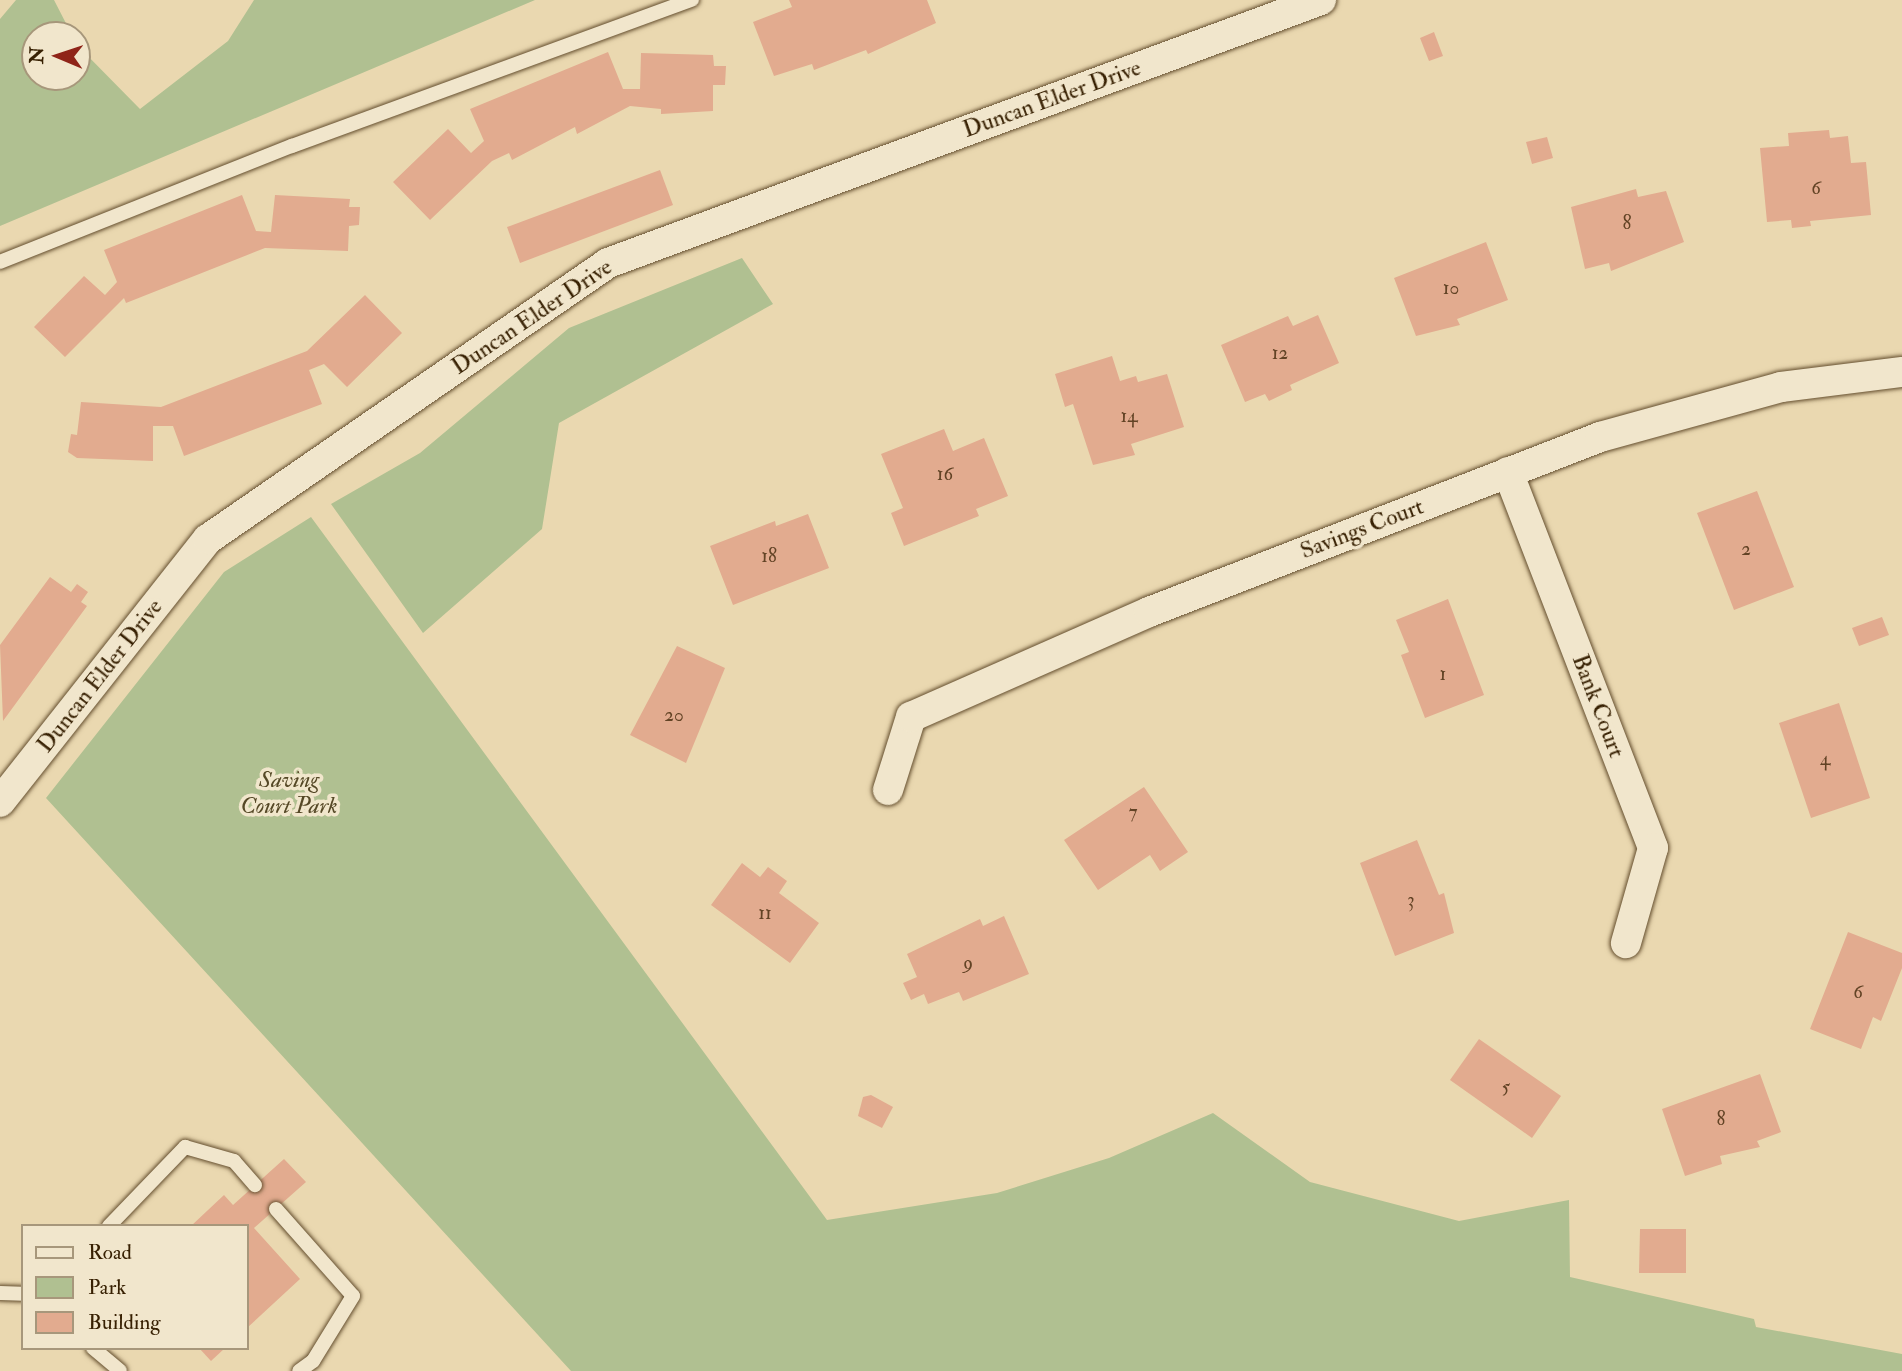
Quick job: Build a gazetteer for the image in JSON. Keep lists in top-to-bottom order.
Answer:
{
  "streets": {
    "street": ["Duncan Elder Drive", "Savings Court", "Bank Court"]
  },
  "crossings": [
    ["Savings Court", "Bank Court"]
  ],
  "parks": ["Saving Court Park"],
  "house_numbers": [
    "6",
    "8",
    "10",
    "12",
    "14",
    "16",
    "2",
    "18",
    "1",
    "20",
    "4",
    "7",
    "3",
    "11",
    "9",
    "6",
    "5",
    "8"
  ],
  "legend": ["Road", "Park", "Building"],
  "north": "left"
}
